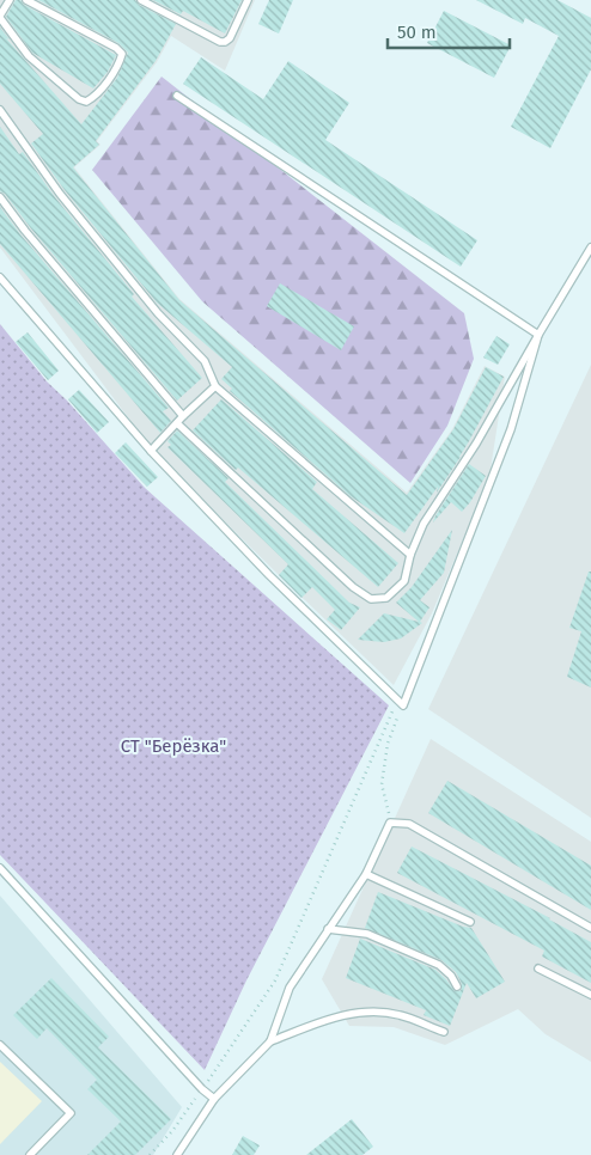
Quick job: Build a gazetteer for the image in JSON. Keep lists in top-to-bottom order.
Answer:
{
  "parks": ["СТ \"Берёзка\""],
  "scale_bar": "50 m"
}
